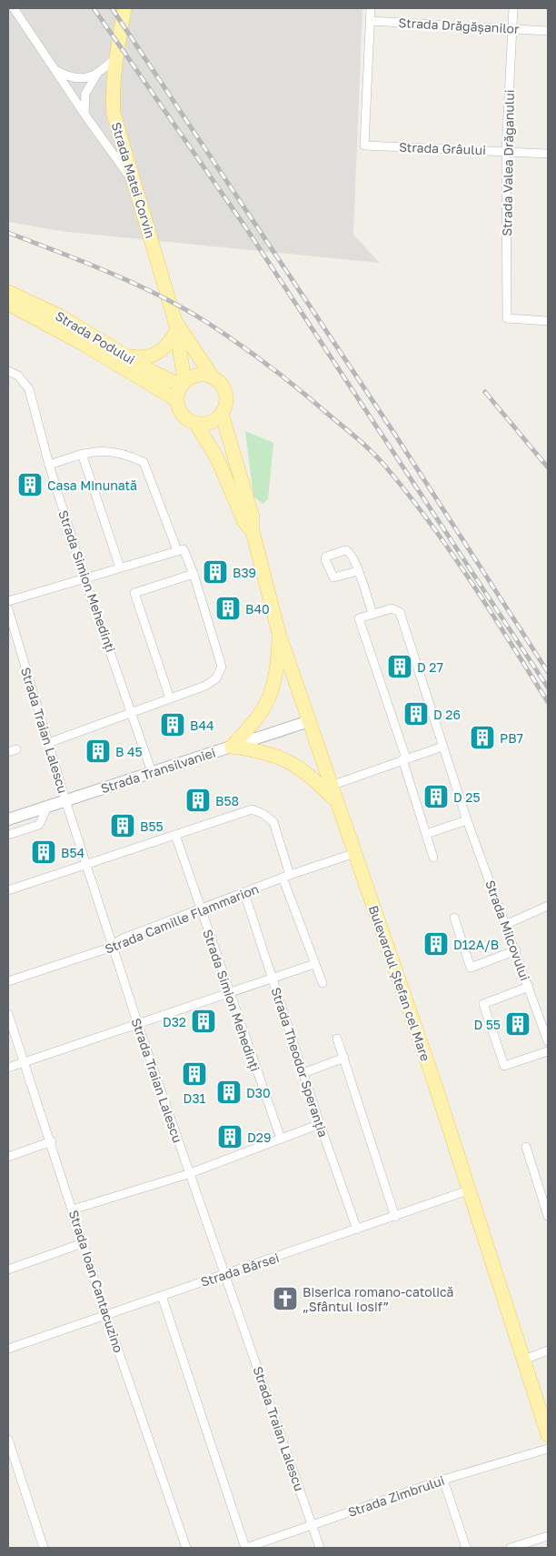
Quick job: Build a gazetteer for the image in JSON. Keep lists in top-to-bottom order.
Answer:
{
  "streets": {
    "main road": [
      "Strada Matei Corvin",
      "Strada Podului",
      "Strada Transilvaniei",
      "Bulevardul Ștefan cel Mare"
    ],
    "street": [
      "Strada Drăgășanilor",
      "Strada Grâului",
      "Strada Valea Drăganului",
      "Strada Simion Mehedinți",
      "Strada Traian Lalescu",
      "Strada Camille Flammarion",
      "Strada Milcovului",
      "Strada Theodor Speranția",
      "Strada Bârsei",
      "Strada Ioan Cantacuzino",
      "Strada Zimbrului"
    ]
  },
  "crossings": [
    ["Strada Drăgășanilor", "Strada Grâului"],
    ["Strada Drăgășanilor", "Strada Valea Drăganului"],
    ["Strada Grâului", "Strada Valea Drăganului"],
    ["Strada Podului", "Bulevardul Ștefan cel Mare"],
    ["Strada Simion Mehedinți", "Strada Transilvaniei"],
    ["Strada Simion Mehedinți", "Strada Camille Flammarion"],
    ["Strada Traian Lalescu", "Strada Transilvaniei"],
    ["Strada Traian Lalescu", "Strada Camille Flammarion"],
    ["Strada Traian Lalescu", "Strada Bârsei"],
    ["Strada Traian Lalescu", "Strada Zimbrului"],
    ["Strada Transilvaniei", "Bulevardul Ștefan cel Mare"],
    ["Strada Camille Flammarion", "Bulevardul Ștefan cel Mare"],
    ["Strada Camille Flammarion", "Strada Theodor Speranția"],
    ["Bulevardul Ștefan cel Mare", "Strada Bârsei"],
    ["Strada Theodor Speranția", "Strada Bârsei"],
    ["Strada Bârsei", "Strada Ioan Cantacuzino"]
  ],
  "places": {
    "building": [
      "Casa Minunată",
      "B39",
      "B40",
      "D 27",
      "D 26",
      "B44",
      "PB7",
      "B 45",
      "D 25",
      "B58",
      "B55",
      "B54",
      "D12A/B",
      "D32",
      "D 55",
      "D31",
      "D30",
      "D29"
    ],
    "church": ["Biserica romano-catolică „Sfântul Iosif”"]
  }
}
